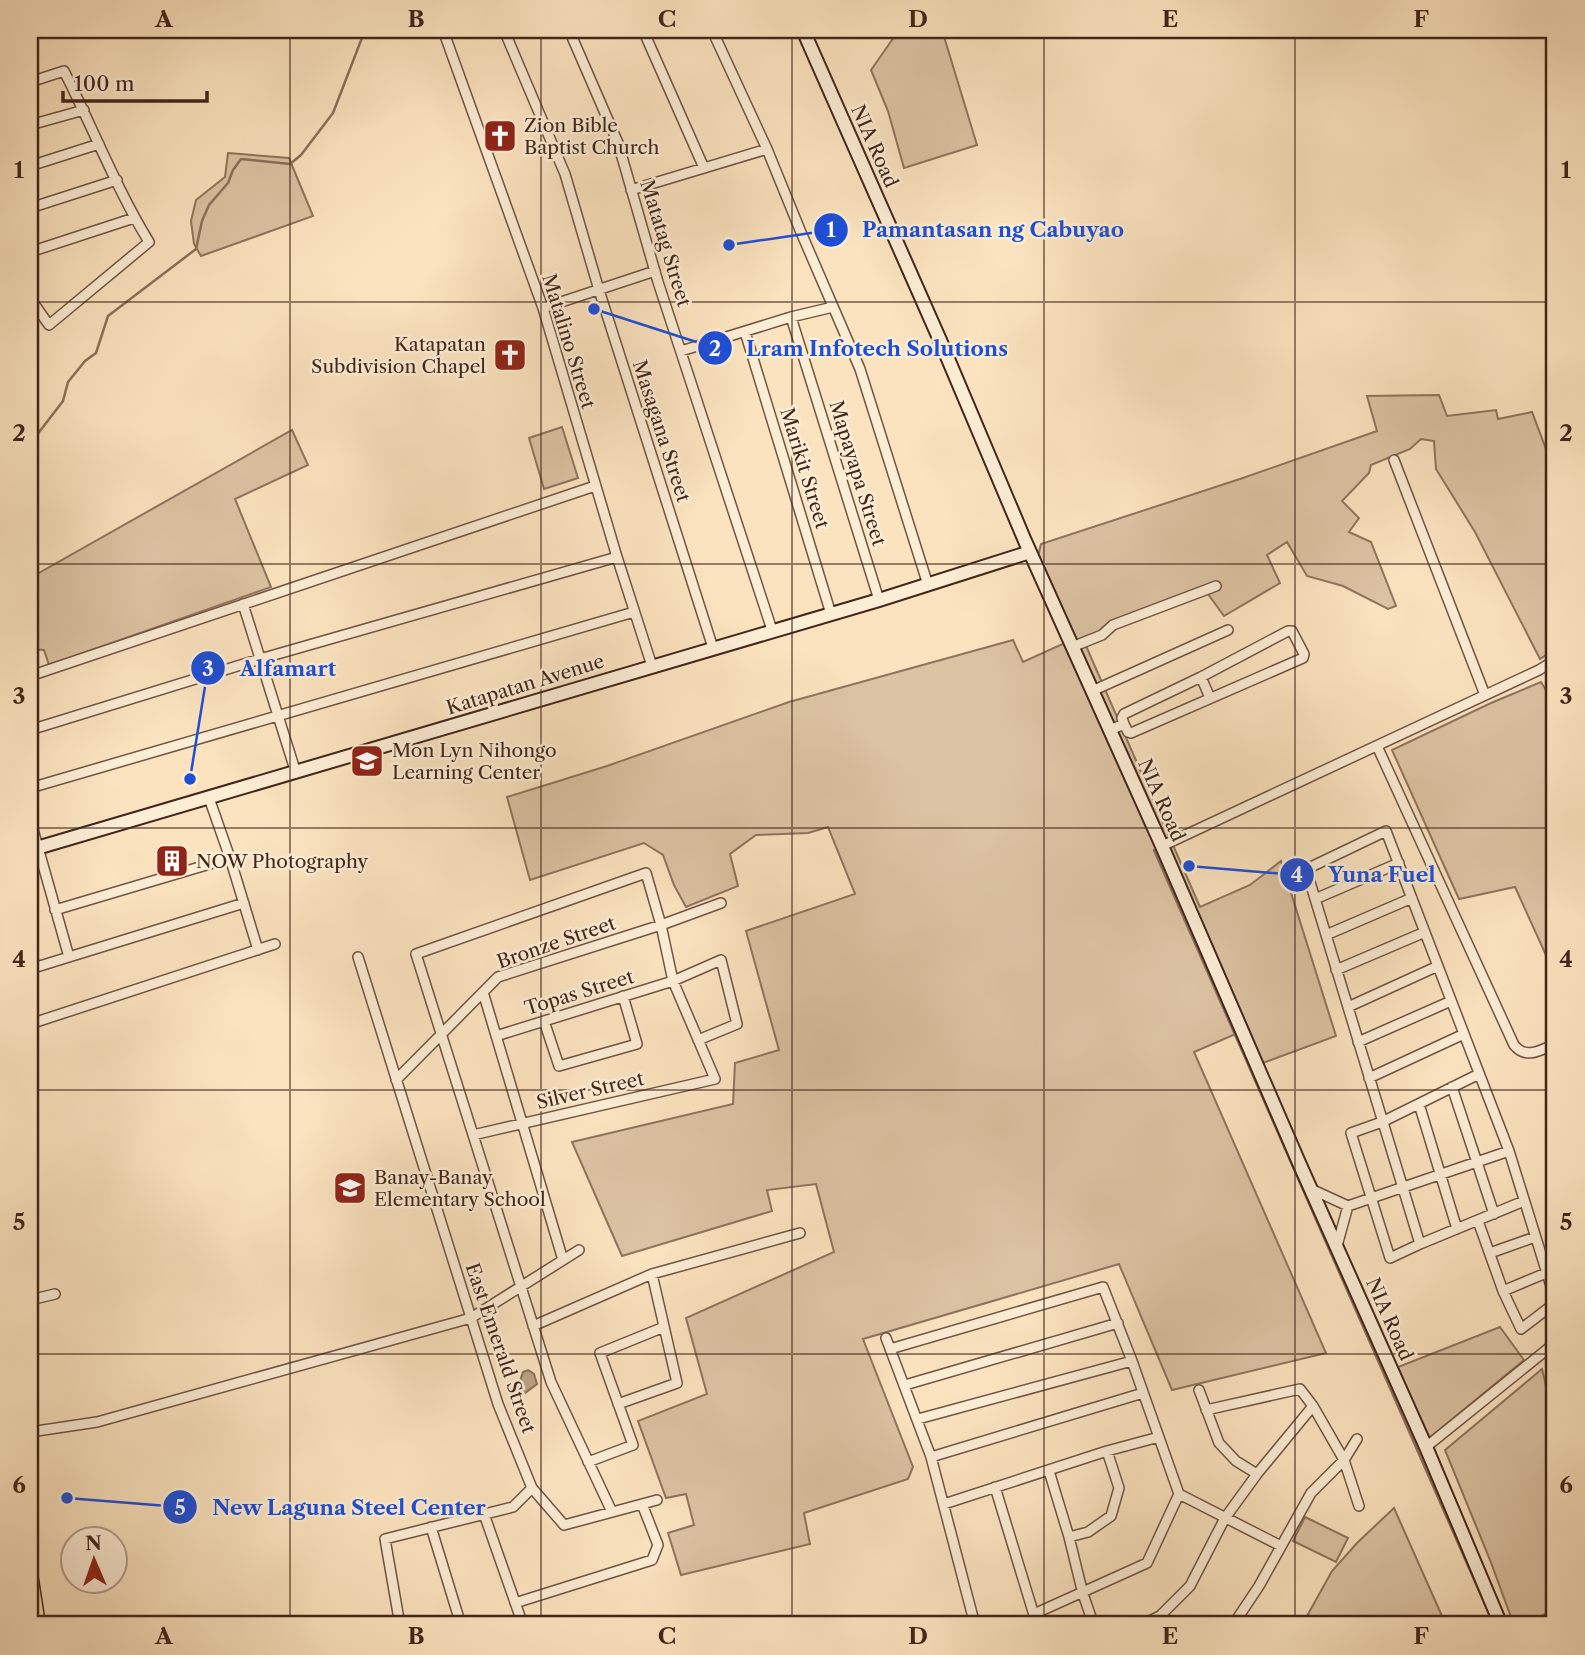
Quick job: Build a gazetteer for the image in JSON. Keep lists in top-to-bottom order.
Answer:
{
  "streets": {
    "street": [
      "NIA Road",
      "Matatag Street",
      "Matalino Street",
      "Masagana Street",
      "Marikit Street",
      "Mapayapa Street",
      "Katapatan Avenue",
      "Bronze Street",
      "Topas Street",
      "Silver Street",
      "East Emerald Street"
    ]
  },
  "crossings": [
    ["NIA Road", "Katapatan Avenue"],
    ["Matatag Street", "Katapatan Avenue"],
    ["Matalino Street", "Katapatan Avenue"],
    ["Masagana Street", "Katapatan Avenue"],
    ["Marikit Street", "Katapatan Avenue"],
    ["Mapayapa Street", "Katapatan Avenue"],
    ["Bronze Street", "East Emerald Street"],
    ["Topas Street", "Silver Street"]
  ],
  "places": {
    "church": ["Zion Bible Baptist Church", "Katapatan Subdivision Chapel"],
    "other": [
      "Pamantasan ng Cabuyao",
      "Lram Infotech Solutions",
      "Alfamart",
      "Yuna Fuel",
      "New Laguna Steel Center"
    ],
    "school or university": ["Mon Lyn Nihongo Learning Center", "Banay-Banay Elementary School"],
    "building": ["NOW Photography"]
  },
  "scale_bar": "100 m",
  "north": "top",
  "grid": {
    "columns": [
      "A",
      "B",
      "C",
      "D",
      "E",
      "F"
    ],
    "rows": [
      "1",
      "2",
      "3",
      "4",
      "5",
      "6"
    ]
  }
}
